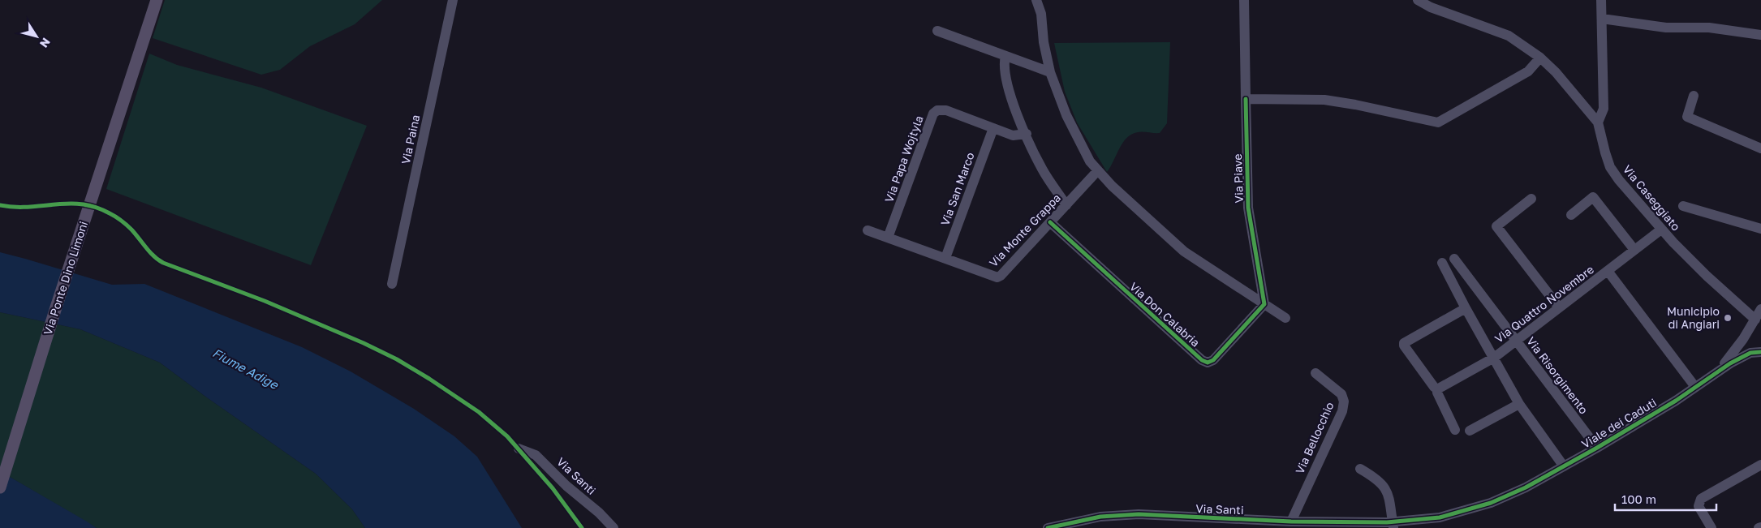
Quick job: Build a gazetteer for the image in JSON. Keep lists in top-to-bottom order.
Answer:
{
  "streets": {
    "main road": ["Via Ponte Dino Limoni"],
    "street": [
      "Via Paina",
      "Via Papa Wojtyla",
      "Via Piave",
      "Via San Marco",
      "Via Caseggiato",
      "Via Monte Grappa",
      "Via Quattro Novembre",
      "Via Don Calabria",
      "Via Risorgimento",
      "Viale dei Caduti",
      "Via Bellocchio",
      "Via Santi"
    ]
  },
  "crossings": [
    ["Via Papa Wojtyla", "Via San Marco"],
    ["Via Papa Wojtyla", "Via Monte Grappa"],
    ["Via Piave", "Via Don Calabria"],
    ["Via San Marco", "Via Monte Grappa"],
    ["Via Caseggiato", "Via Quattro Novembre"],
    ["Via Monte Grappa", "Via Don Calabria"],
    ["Via Quattro Novembre", "Via Risorgimento"],
    ["Via Risorgimento", "Viale dei Caduti"],
    ["Viale dei Caduti", "Via Santi"],
    ["Via Bellocchio", "Via Santi"]
  ],
  "water": ["Fiume Adige"],
  "places": ["Municipio di Angiari"],
  "scale_bar": "100 m",
  "north": "bottom right"
}
